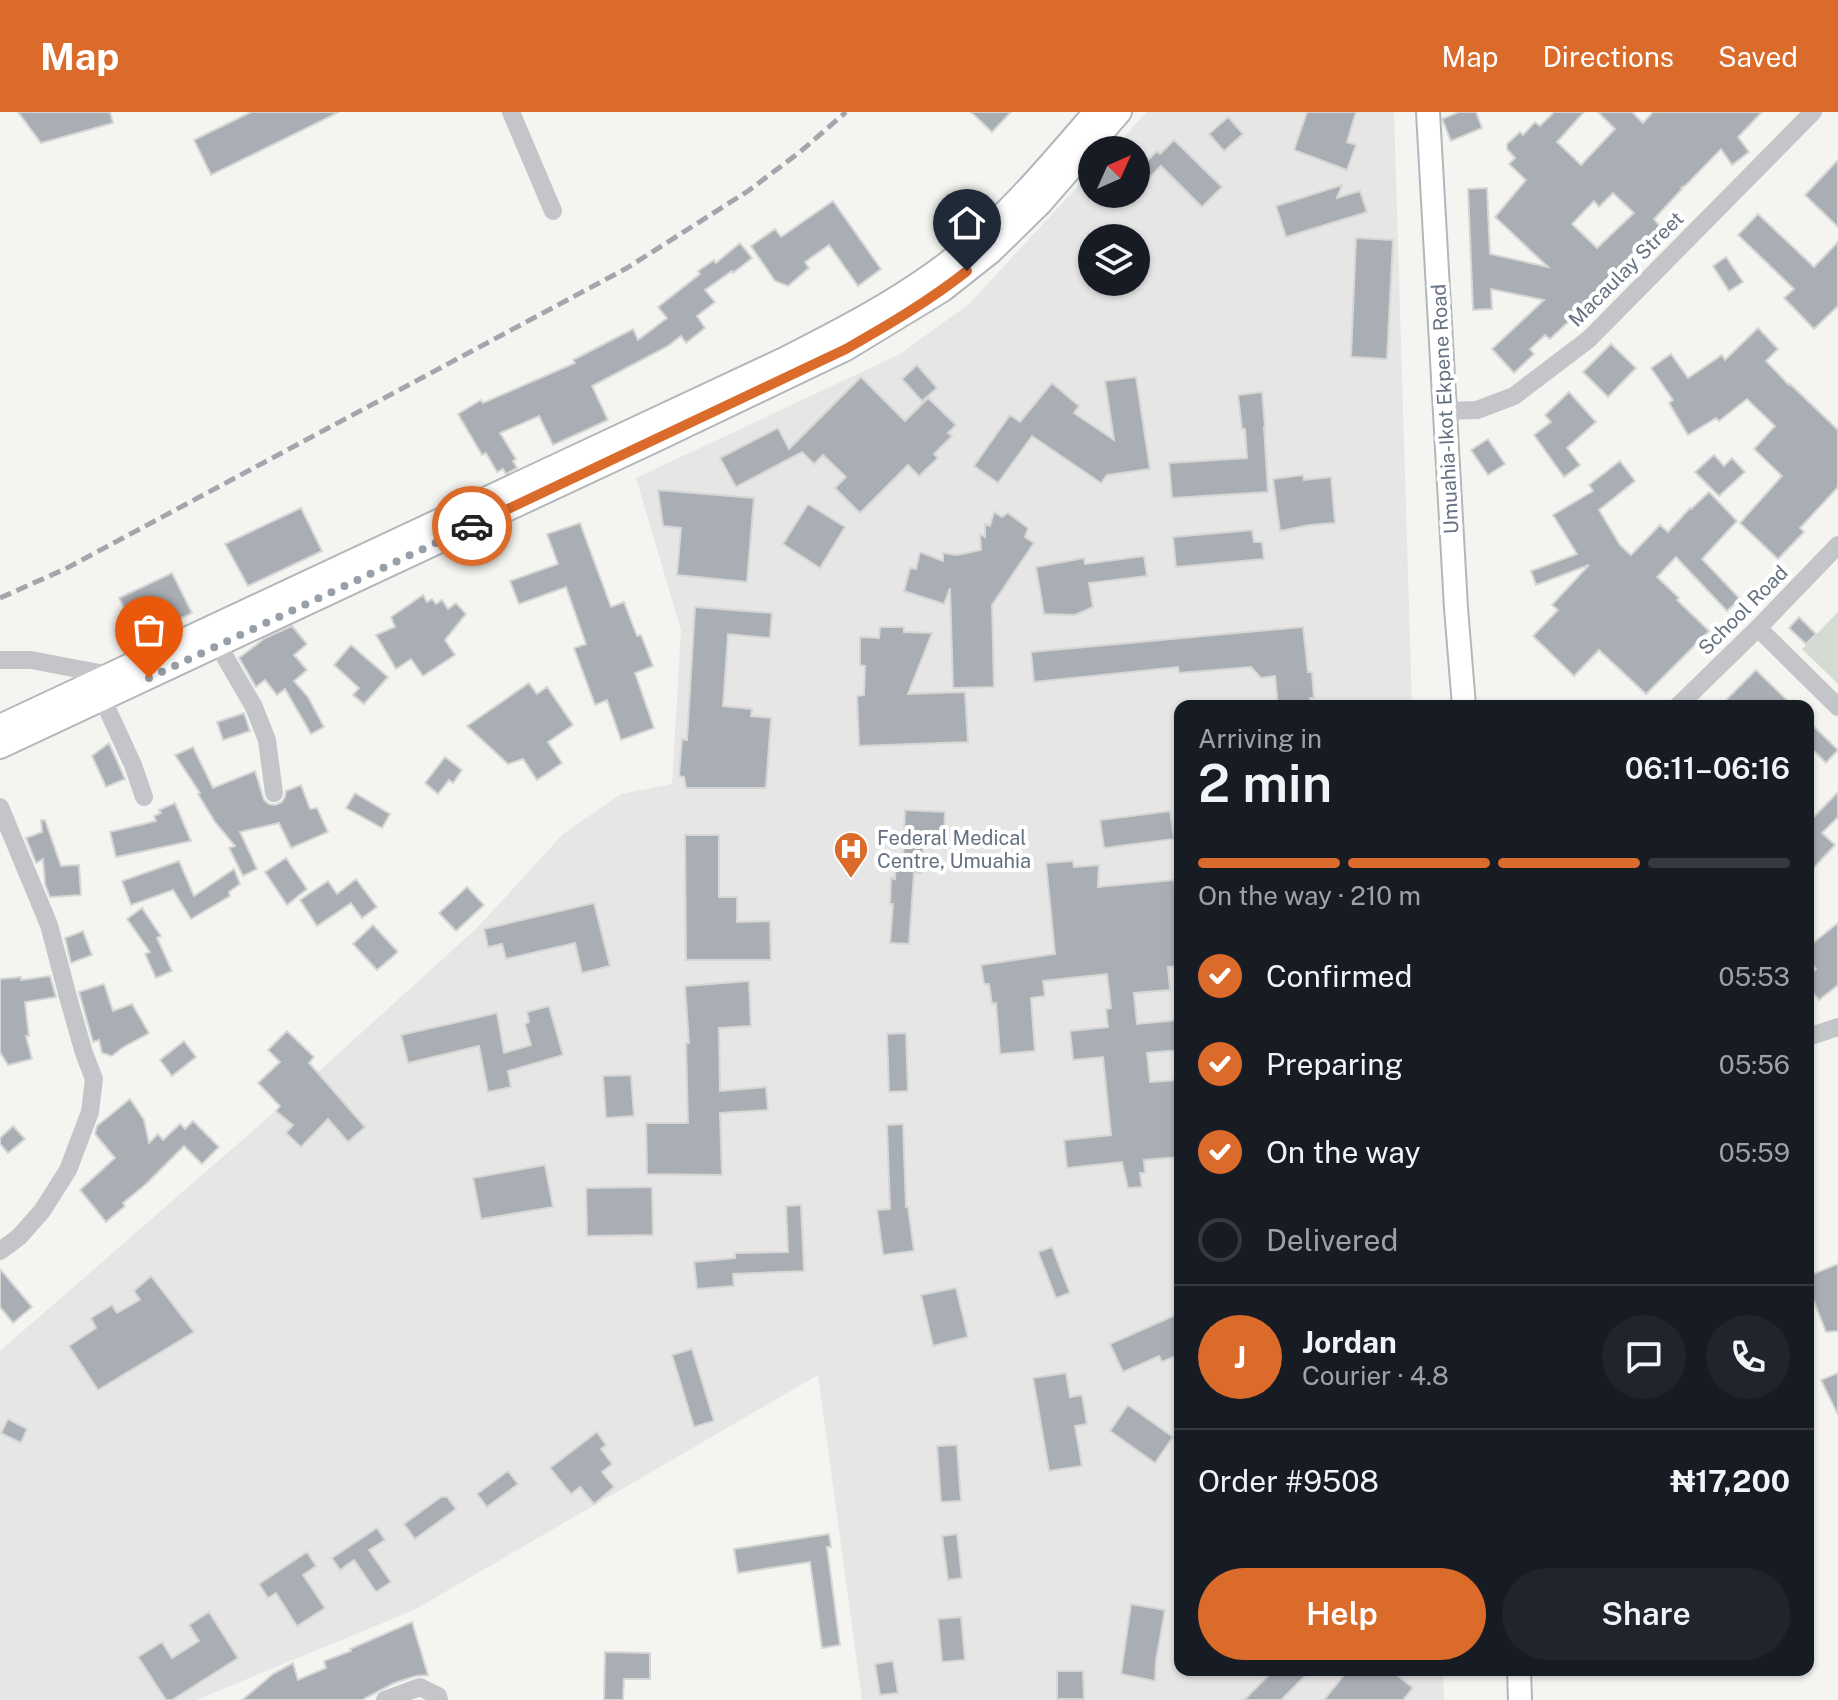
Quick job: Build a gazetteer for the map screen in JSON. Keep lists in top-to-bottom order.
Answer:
{
  "streets": {
    "main road": ["Umuahia-Ikot Ekpene Road"],
    "street": ["Macaulay Street", "School Road"]
  },
  "crossings": [
    ["Macaulay Street", "Umuahia-Ikot Ekpene Road"]
  ],
  "places": {
    "hospital": ["Federal Medical Centre, Umuahia"]
  },
  "north": "top right",
  "page": {
    "header": "Map",
    "nav": ["Map", "Directions", "Saved"],
    "heading": ["2 min", "Arriving in", "06:11–06:16"],
    "panel": [
      "Jordan",
      "Courier · 4.8",
      "Order #9508",
      "₦17,200"
    ],
    "bar": "On the way · 210 m",
    "list": [
      ["Confirmed", "05:53"],
      ["Preparing", "05:56"],
      ["On the way", "05:59"],
      "Delivered"
    ],
    "round": "J",
    "buttons": ["Help", "Share"]
  }
}
